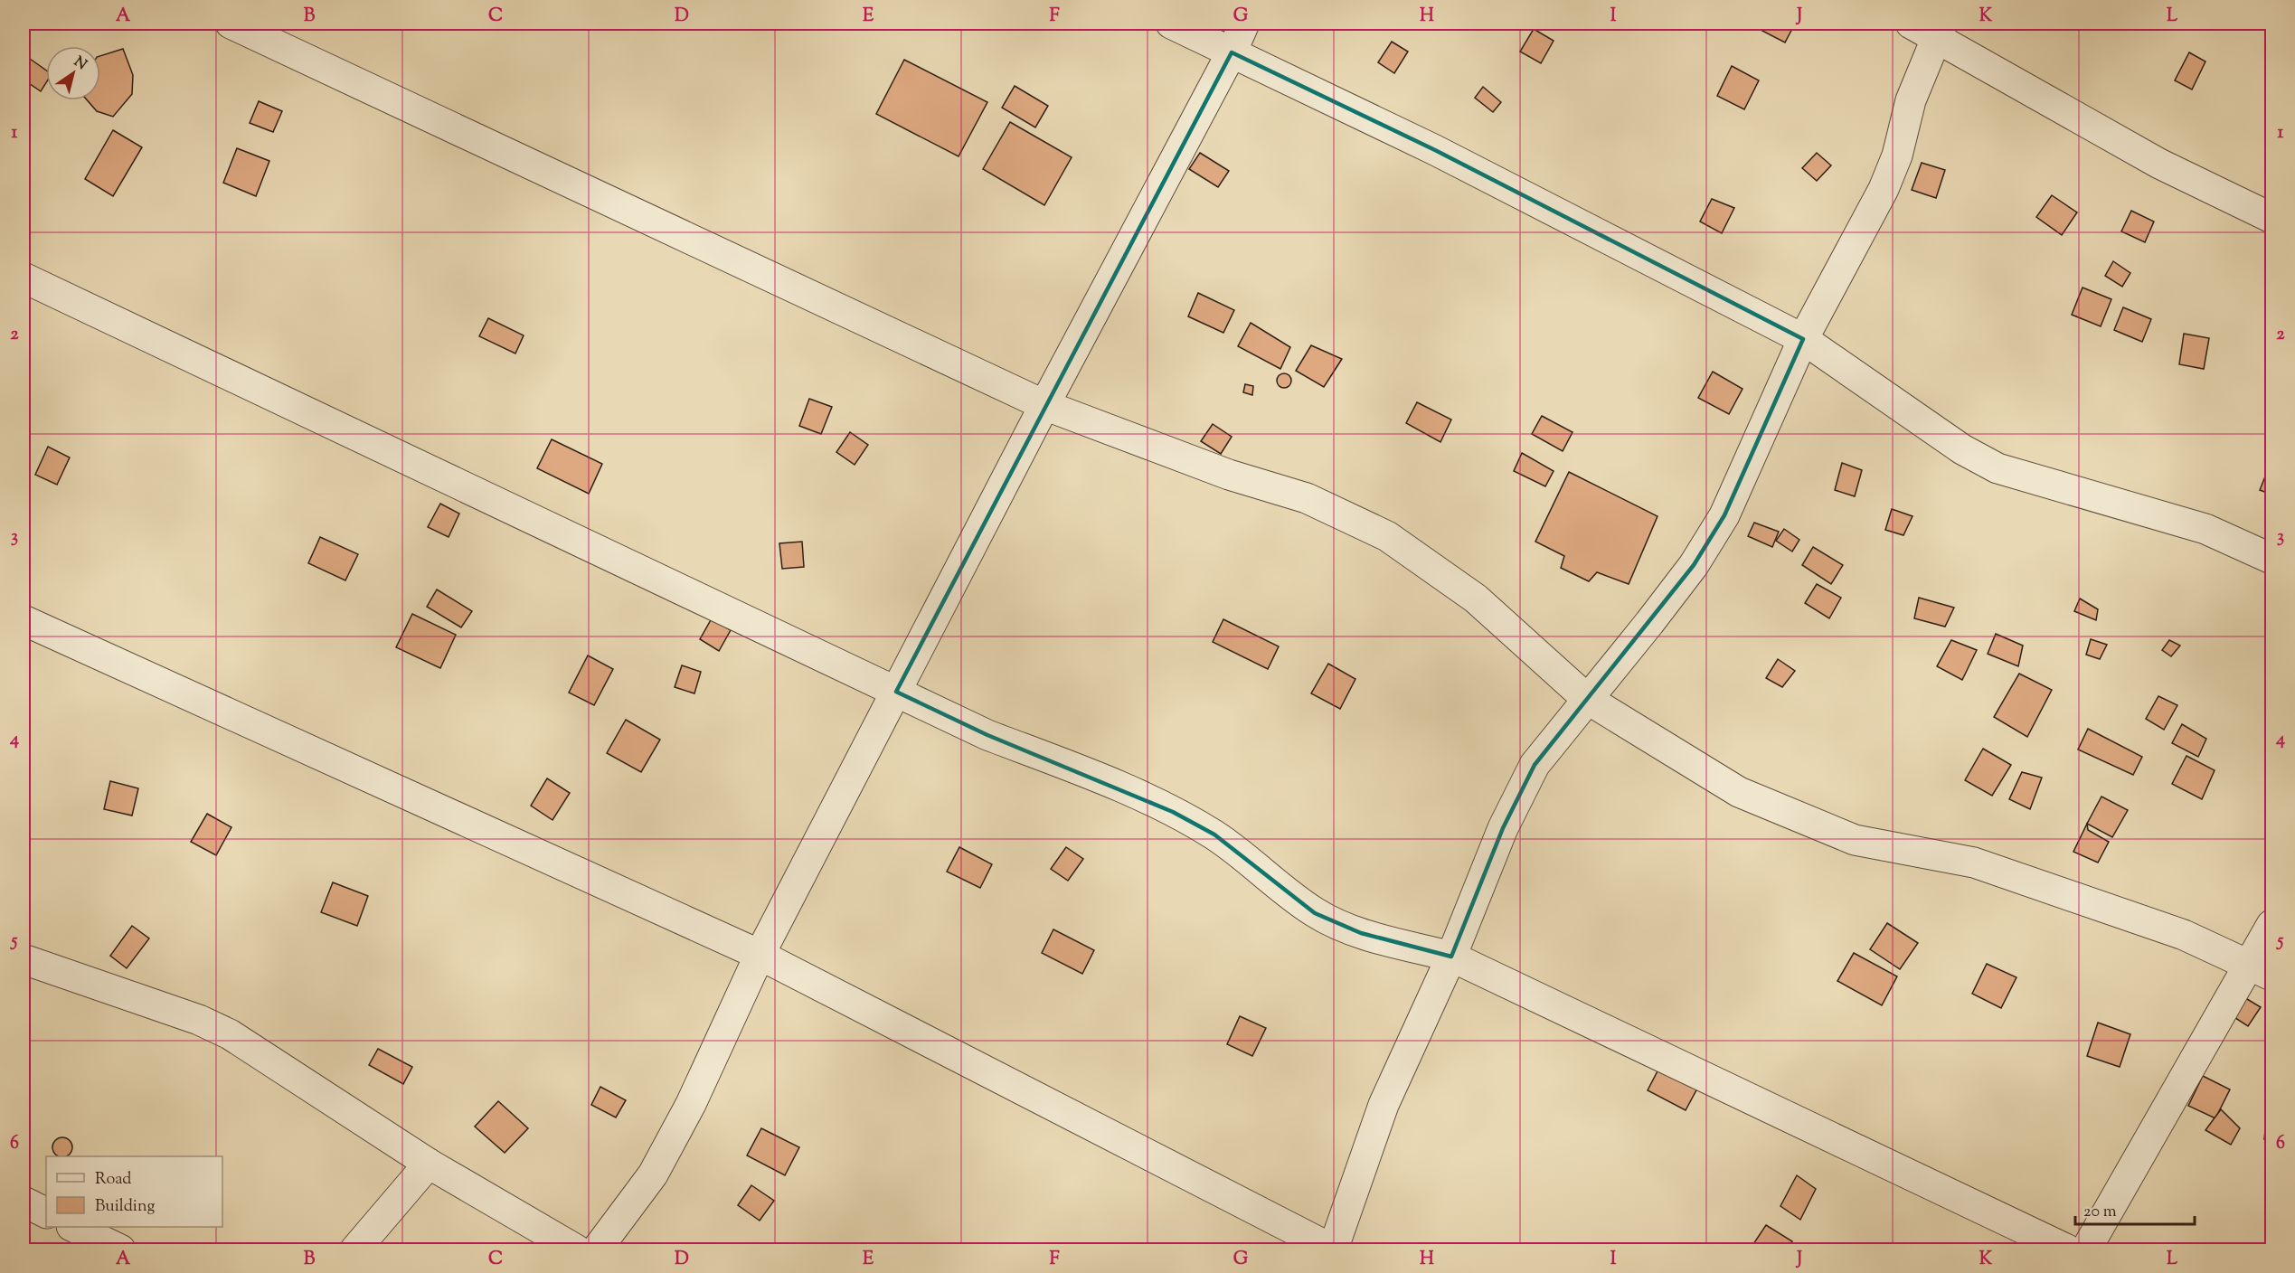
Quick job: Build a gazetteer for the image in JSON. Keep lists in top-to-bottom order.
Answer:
{
  "legend": ["Road", "Building"],
  "scale_bar": "20 m",
  "north": "top right",
  "grid": {
    "columns": [
      "A",
      "B",
      "C",
      "D",
      "E",
      "F",
      "G",
      "H",
      "I",
      "J",
      "K",
      "L"
    ],
    "rows": [
      "1",
      "2",
      "3",
      "4",
      "5",
      "6"
    ]
  }
}
